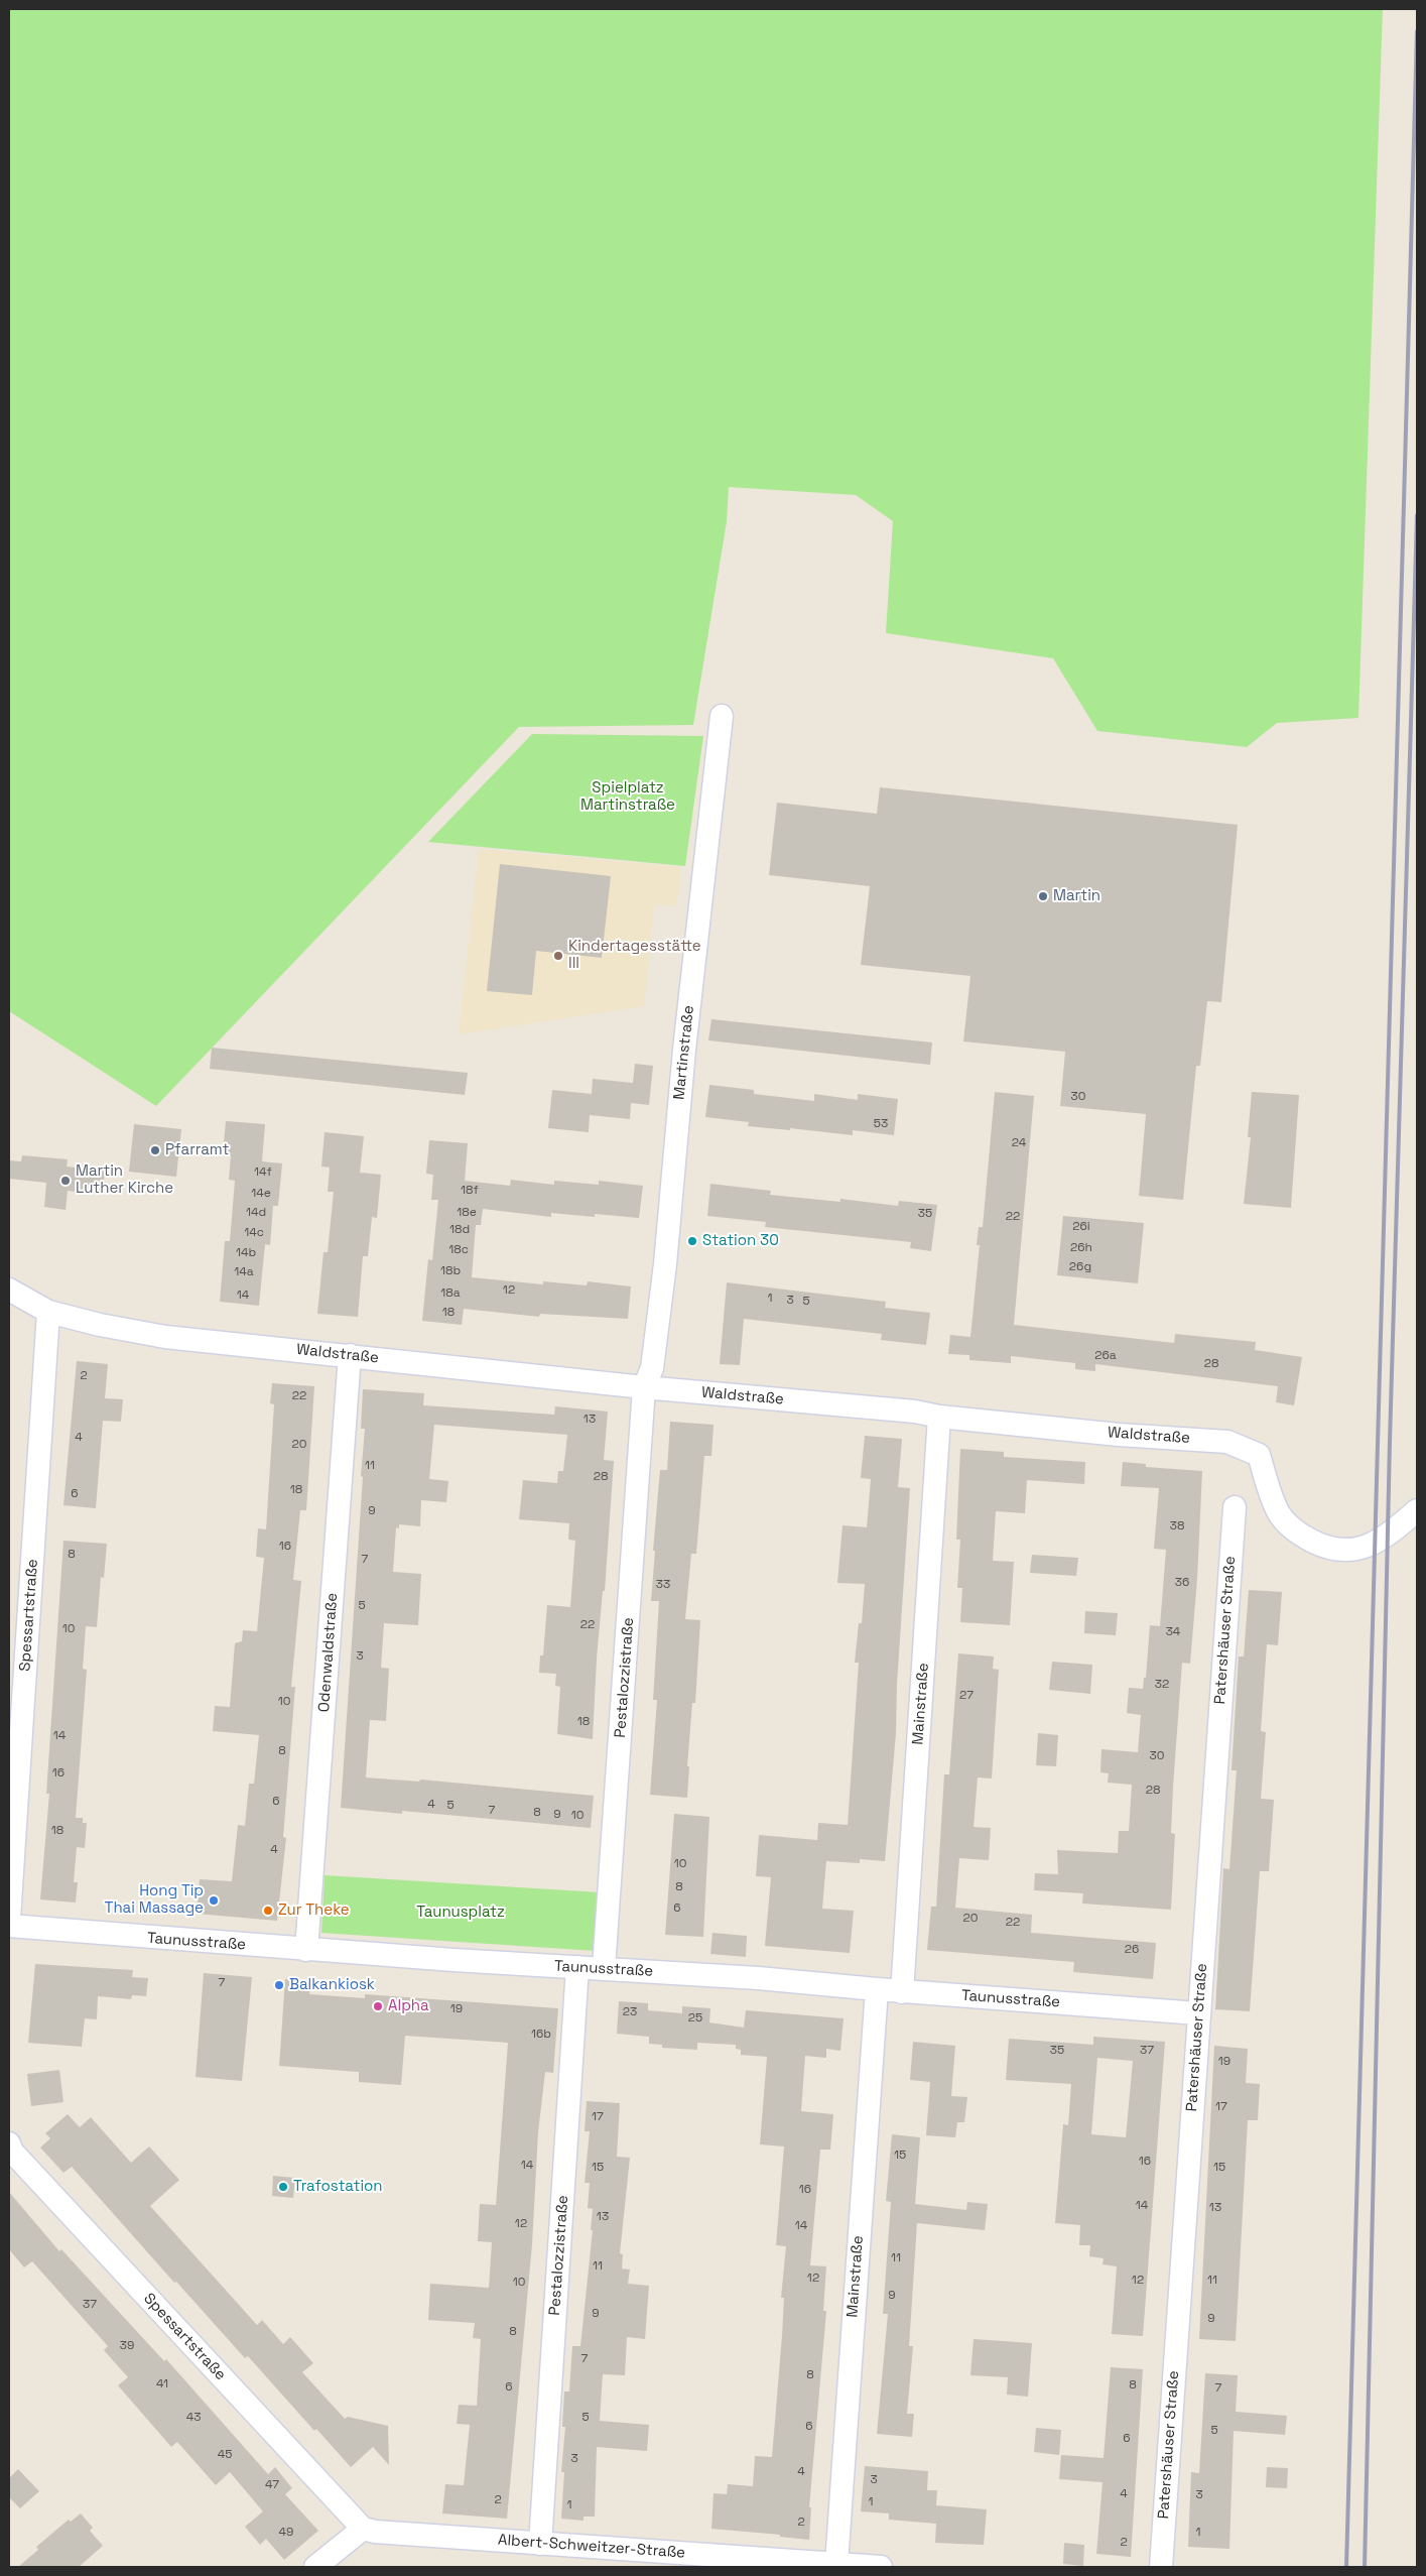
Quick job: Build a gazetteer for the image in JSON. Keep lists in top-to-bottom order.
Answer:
{
  "streets": {
    "street": [
      "Martinstraße",
      "Waldstraße",
      "Spessartstraße",
      "Patershäuser Straße",
      "Odenwaldstraße",
      "Pestalozzistraße",
      "Mainstraße",
      "Taunusstraße",
      "Albert-Schweitzer-Straße"
    ]
  },
  "crossings": [
    ["Martinstraße", "Waldstraße"],
    ["Martinstraße", "Pestalozzistraße"],
    ["Waldstraße", "Spessartstraße"],
    ["Waldstraße", "Odenwaldstraße"],
    ["Waldstraße", "Pestalozzistraße"],
    ["Waldstraße", "Mainstraße"],
    ["Spessartstraße", "Albert-Schweitzer-Straße"],
    ["Patershäuser Straße", "Taunusstraße"],
    ["Odenwaldstraße", "Taunusstraße"],
    ["Pestalozzistraße", "Taunusstraße"],
    ["Pestalozzistraße", "Albert-Schweitzer-Straße"],
    ["Mainstraße", "Taunusstraße"],
    ["Mainstraße", "Albert-Schweitzer-Straße"]
  ],
  "parks": ["Spielplatz Martinstraße", "Taunusplatz"],
  "places": [
    "Martin",
    "Kindertagesstätte III",
    "Pfarramt",
    "Martin Luther Kirche",
    "Station 30",
    "Hong Tip Thai Massage",
    "Zur Theke",
    "Balkankiosk",
    "Alpha",
    "Trafostation"
  ],
  "house_numbers": [
    "30",
    "53",
    "24",
    "14f",
    "18f",
    "14e",
    "14d",
    "18e",
    "35",
    "22",
    "26i",
    "18d",
    "14c",
    "26h",
    "18c",
    "14b",
    "26g",
    "18b",
    "14a",
    "12",
    "18a",
    "14",
    "1",
    "3",
    "5",
    "18",
    "26a",
    "28",
    "2",
    "22",
    "13",
    "4",
    "20",
    "11",
    "28",
    "18",
    "6",
    "9",
    "38",
    "16",
    "8",
    "7",
    "36",
    "33",
    "5",
    "22",
    "10",
    "34",
    "3",
    "32",
    "27",
    "10",
    "18",
    "14",
    "8",
    "30",
    "16",
    "28",
    "6",
    "4",
    "5",
    "7",
    "8",
    "9",
    "10",
    "18",
    "4",
    "10",
    "8",
    "6",
    "20",
    "22",
    "26",
    "7",
    "19",
    "23",
    "25",
    "16b",
    "35",
    "37",
    "19",
    "17",
    "17",
    "15",
    "16",
    "14",
    "15",
    "15",
    "16",
    "14",
    "13",
    "13",
    "12",
    "14",
    "11",
    "11",
    "12",
    "12",
    "11",
    "10",
    "9",
    "37",
    "9",
    "9",
    "8",
    "39",
    "7",
    "8",
    "41",
    "8",
    "6",
    "7",
    "43",
    "5",
    "6",
    "5",
    "6",
    "45",
    "3",
    "4",
    "3",
    "47",
    "4",
    "3",
    "2",
    "1",
    "1",
    "2",
    "49",
    "1",
    "2"
  ]
}
